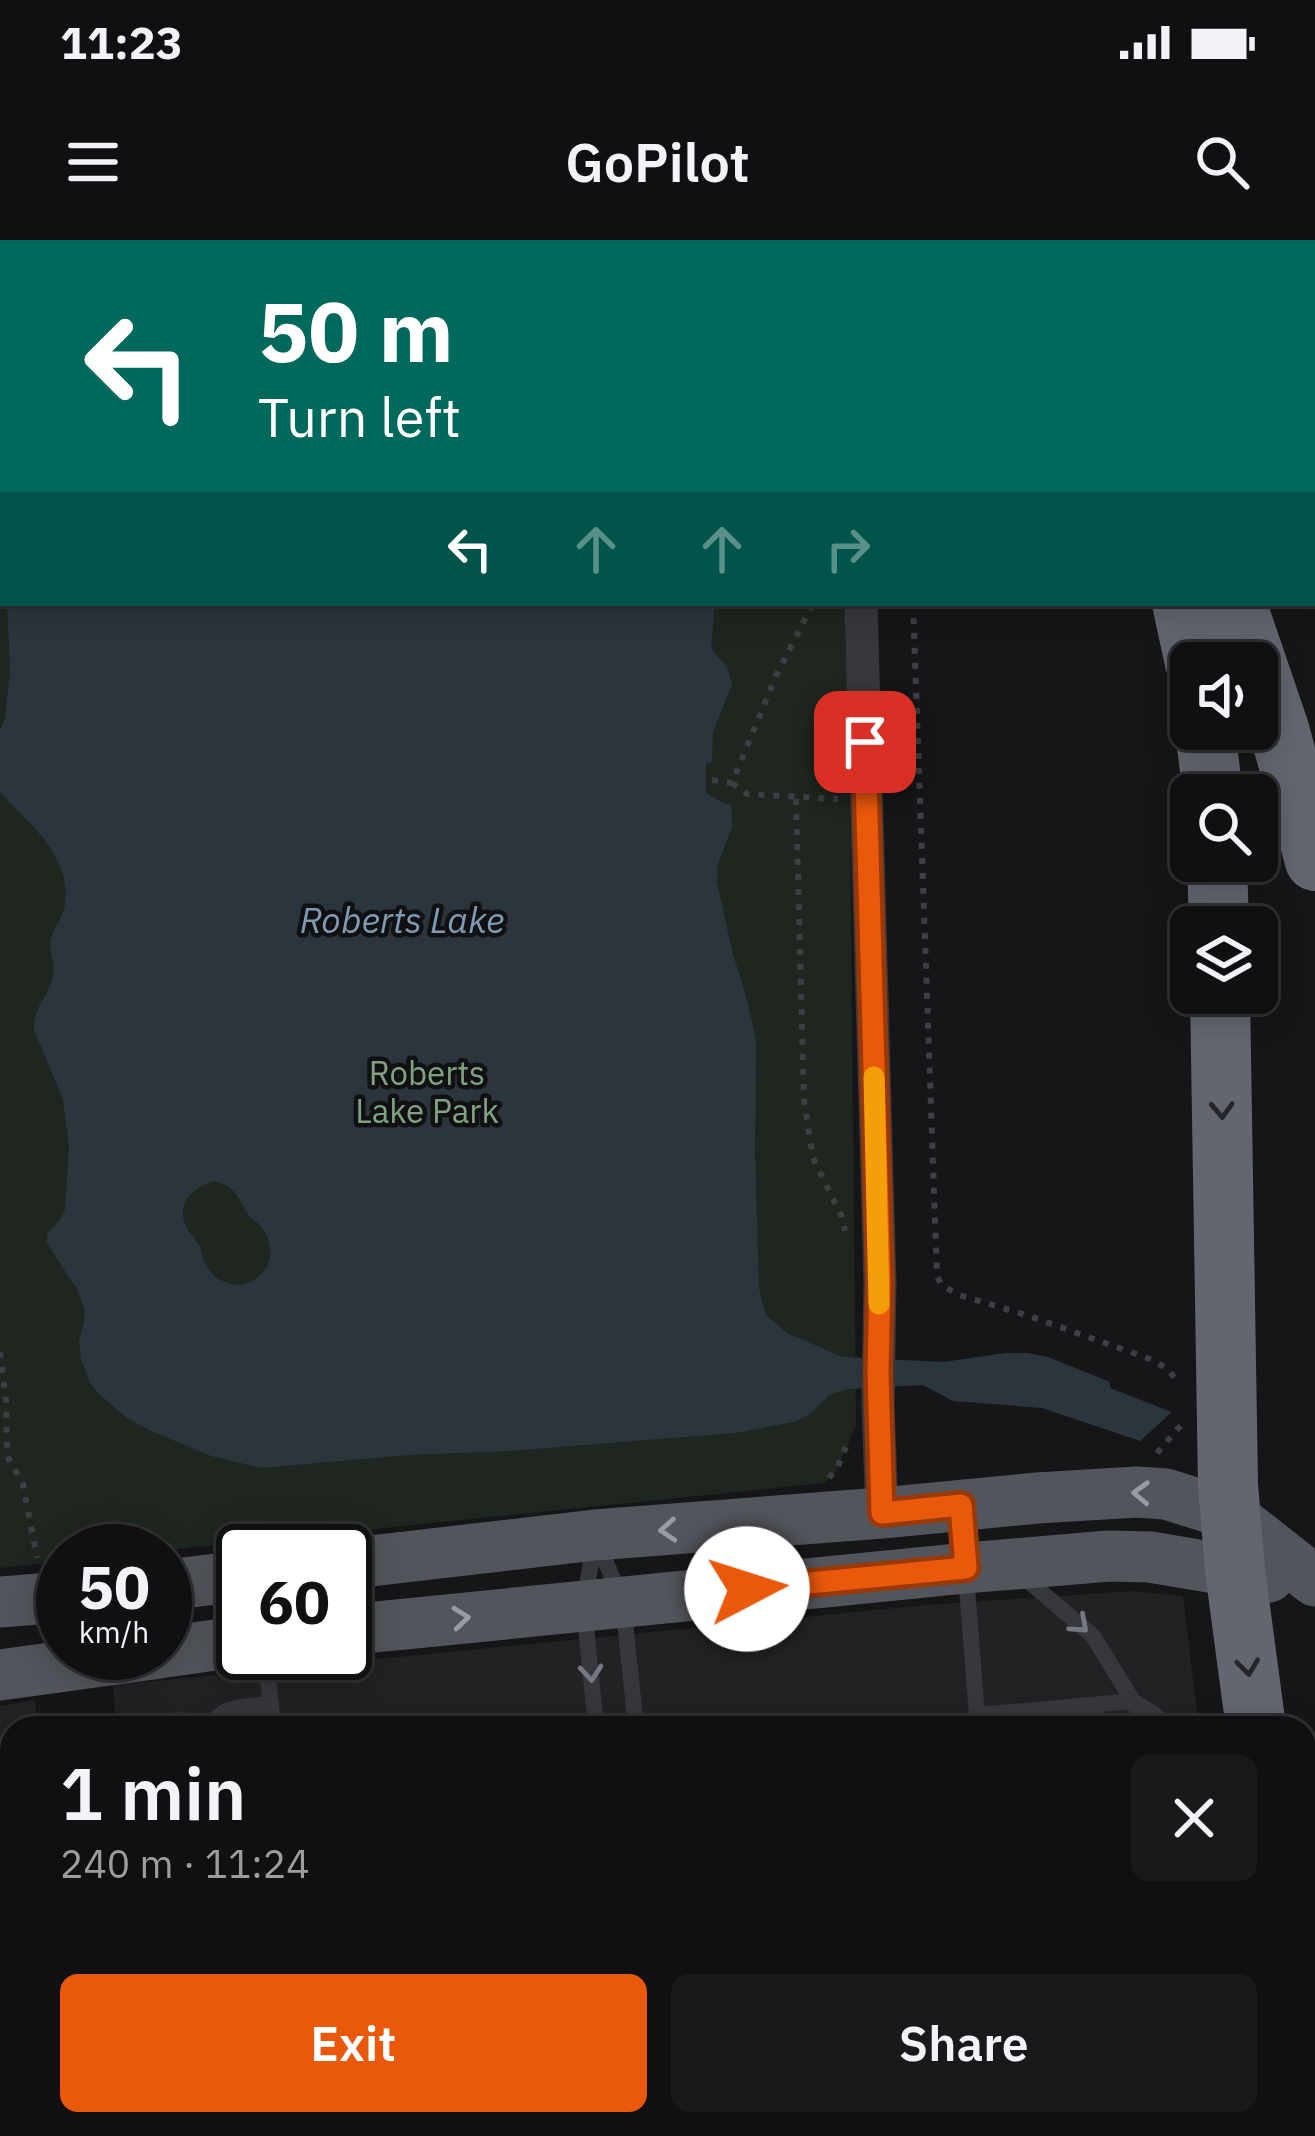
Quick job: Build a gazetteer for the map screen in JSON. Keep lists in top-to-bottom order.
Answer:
{
  "water": ["Roberts Lake"],
  "parks": ["Roberts Lake Park"],
  "page": {
    "status": "11:23",
    "header": "GoPilot",
    "turn": ["50 m", "Turn left"],
    "speed": "50 km/h",
    "limit": "60",
    "heading": ["1 min", "240 m · 11:24"],
    "buttons": ["Exit", "Share"]
  }
}
